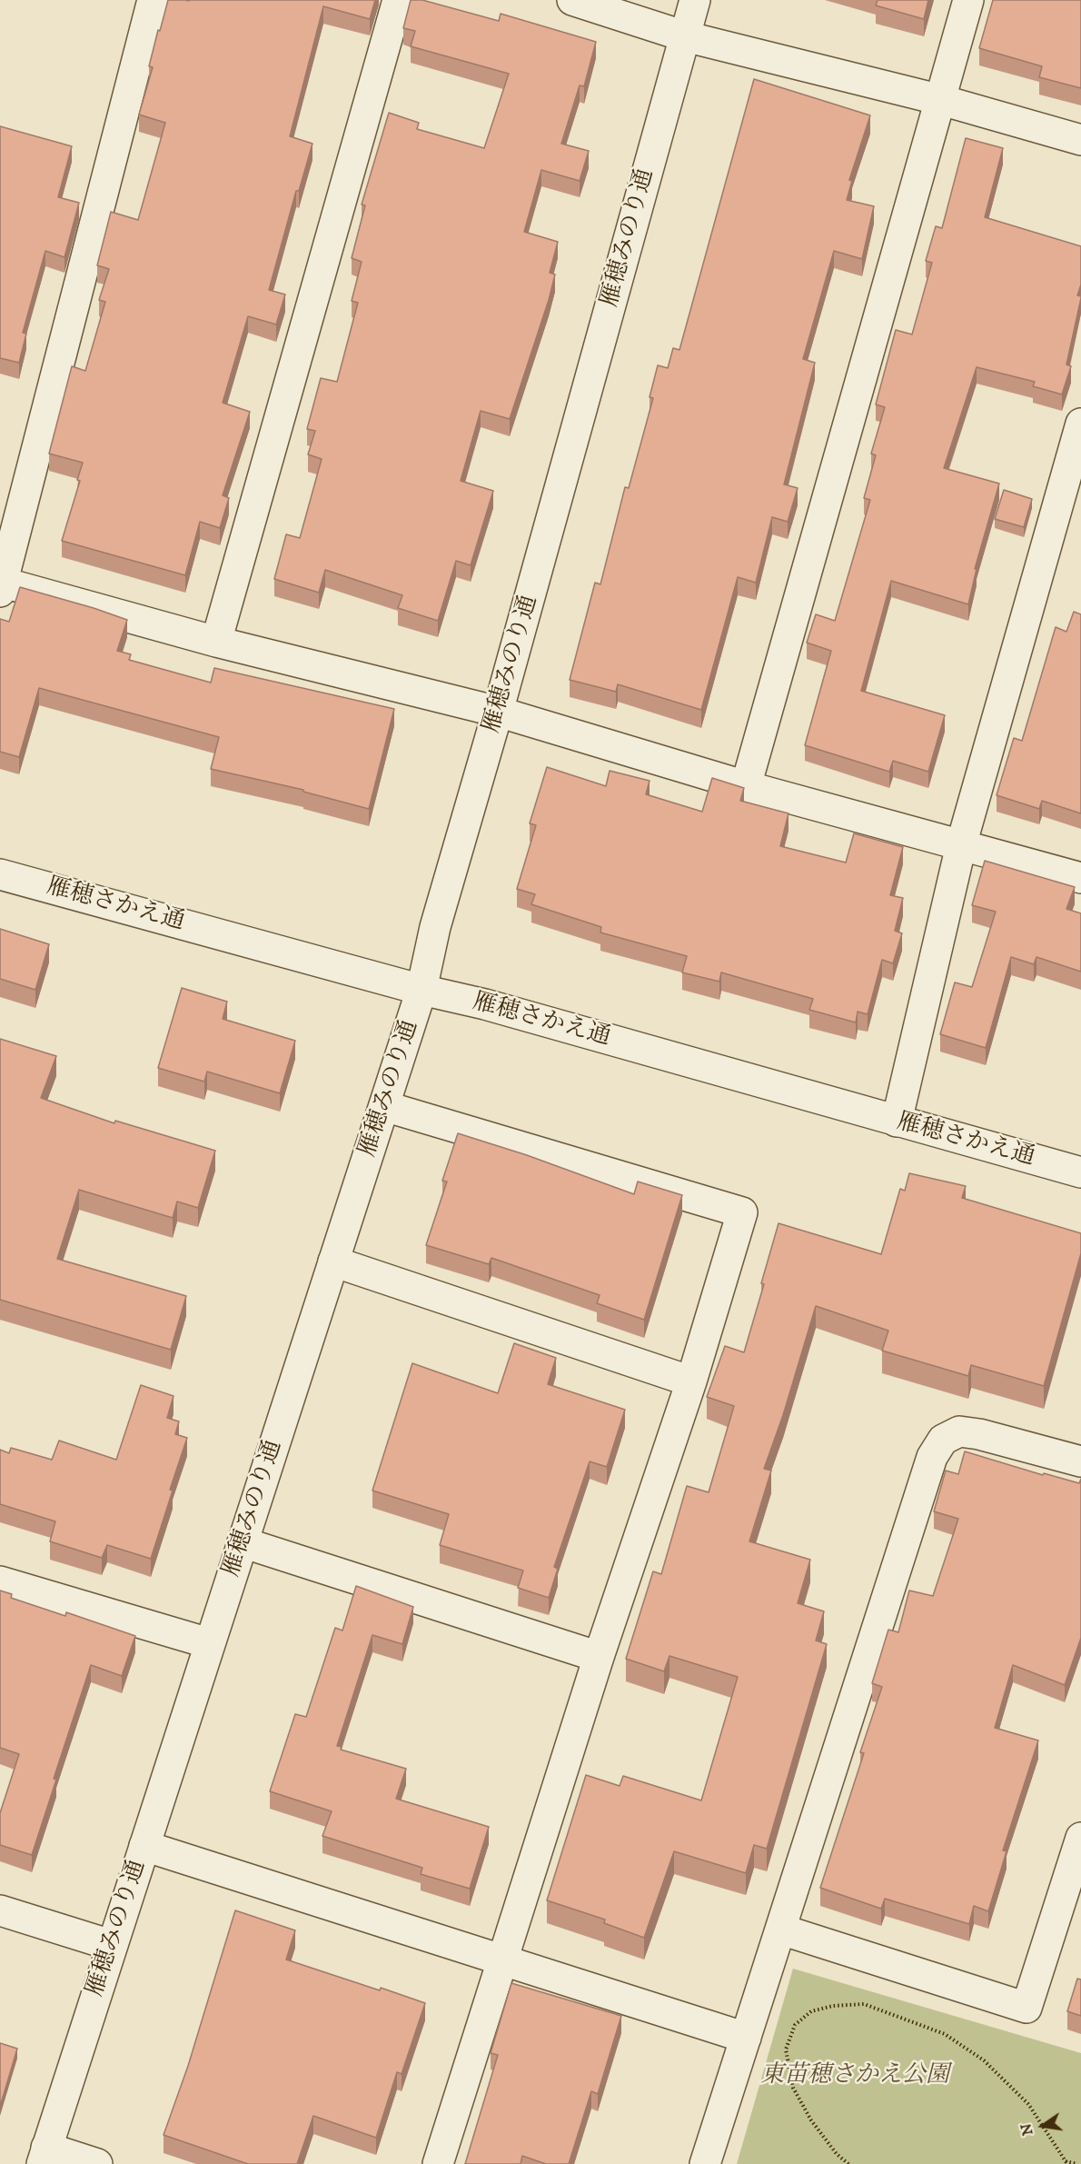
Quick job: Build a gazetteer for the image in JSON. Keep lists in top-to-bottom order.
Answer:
{
  "streets": {
    "street": ["雁穂みのり通", "雁穂さかえ通"]
  },
  "crossings": [
    ["雁穂みのり通", "雁穂さかえ通"]
  ],
  "parks": ["東苗穂さかえ公園"],
  "north": "left"
}
